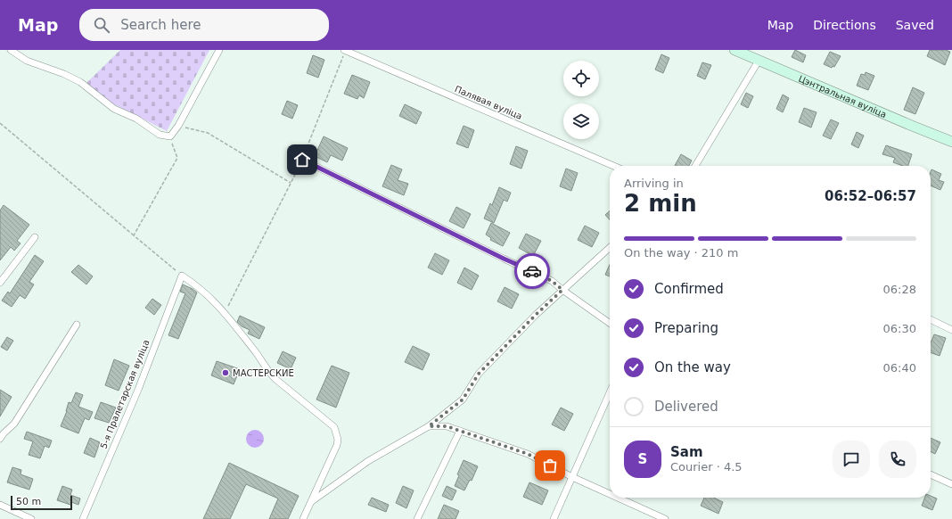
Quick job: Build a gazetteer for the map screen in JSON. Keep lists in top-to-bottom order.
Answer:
{
  "streets": {
    "street": ["Цэнтральная вуліца", "Палявая вуліца", "5-я Пралетарская вуліца"]
  },
  "places": ["МАСТЕРСКИЕ"],
  "scale_bar": "50 m",
  "page": {
    "header": "Map",
    "search": "Search here",
    "nav": ["Map", "Directions", "Saved"],
    "heading": ["2 min", "Arriving in", "06:52–06:57"],
    "panel": ["Sam", "Courier · 4.5"],
    "bar": "On the way · 210 m",
    "list": [
      ["Confirmed", "06:28"],
      ["Preparing", "06:30"],
      ["On the way", "06:40"],
      "Delivered"
    ],
    "round": "S",
    "scale": "50 m"
  }
}
